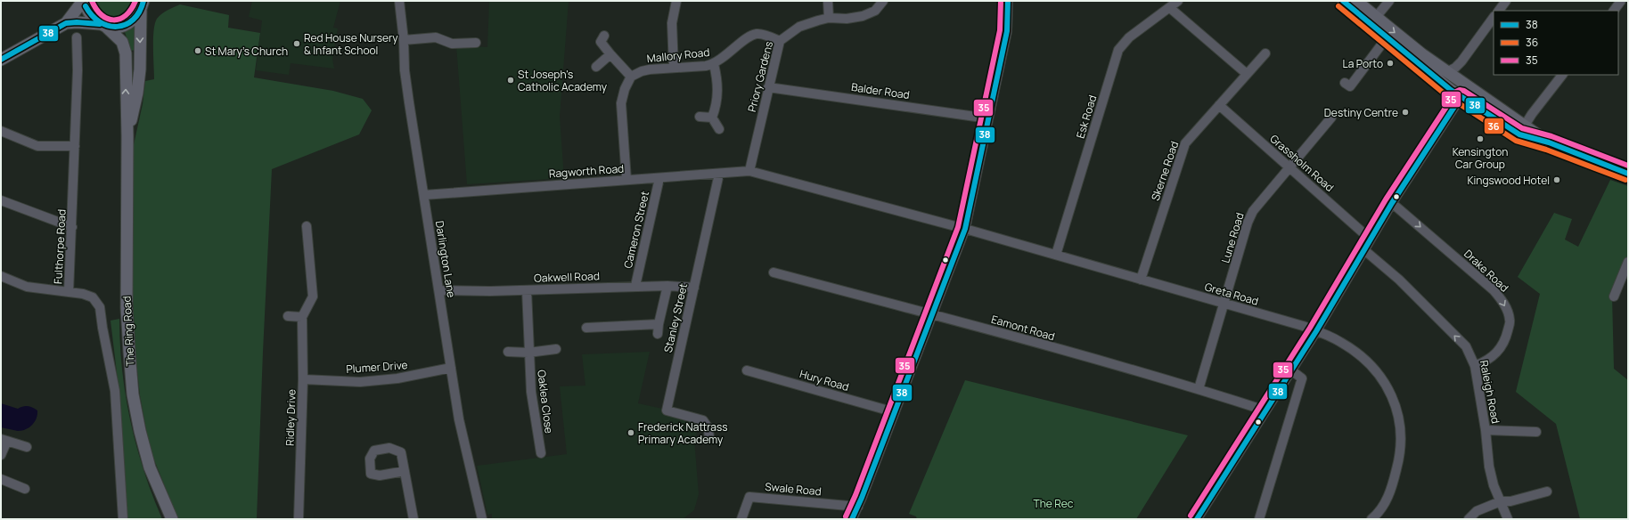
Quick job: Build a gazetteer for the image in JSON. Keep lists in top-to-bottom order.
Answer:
{
  "streets": {
    "main road": ["The Ring Road"],
    "street": [
      "Mallory Road",
      "Priory Gardens",
      "Balder Road",
      "Esk Road",
      "Grassholm Road",
      "Ragworth Road",
      "Skerne Road",
      "Cameron Street",
      "Lune Road",
      "Fulthorpe Road",
      "Darlington Lane",
      "Drake Road",
      "Oakwell Road",
      "Greta Road",
      "Stanley Street",
      "Eamont Road",
      "Plumer Drive",
      "Hury Road",
      "Raleigh Road",
      "Oaklea Close",
      "Ridley Drive",
      "Swale Road"
    ]
  },
  "crossings": [
    ["Mallory Road", "Priory Gardens"],
    ["Priory Gardens", "Balder Road"],
    ["Priory Gardens", "Ragworth Road"],
    ["Priory Gardens", "Greta Road"],
    ["Esk Road", "Greta Road"],
    ["Grassholm Road", "Skerne Road"],
    ["Grassholm Road", "Lune Road"],
    ["Ragworth Road", "Cameron Street"],
    ["Ragworth Road", "Darlington Lane"],
    ["Ragworth Road", "Greta Road"],
    ["Ragworth Road", "Stanley Street"],
    ["Skerne Road", "Greta Road"],
    ["Cameron Street", "Oakwell Road"],
    ["Lune Road", "Greta Road"],
    ["Lune Road", "Eamont Road"],
    ["Darlington Lane", "Oakwell Road"],
    ["Darlington Lane", "Plumer Drive"],
    ["Drake Road", "Raleigh Road"],
    ["Oakwell Road", "Stanley Street"],
    ["Oakwell Road", "Oaklea Close"],
    ["Plumer Drive", "Ridley Drive"]
  ],
  "one_way": ["Raleigh Road"],
  "parks": ["The Rec"],
  "places": [
    "Red House Nursery & Infant School",
    "St Mary’s Church",
    "La Porto",
    "St Joseph's Catholic Academy",
    "Destiny Centre",
    "Kensington Car Group",
    "Kingswood Hotel",
    "Frederick Nattrass Primary Academy"
  ],
  "lines": ["transit line 38", "transit line 35", "transit line 36"],
  "legend": ["38", "36", "35"]
}
